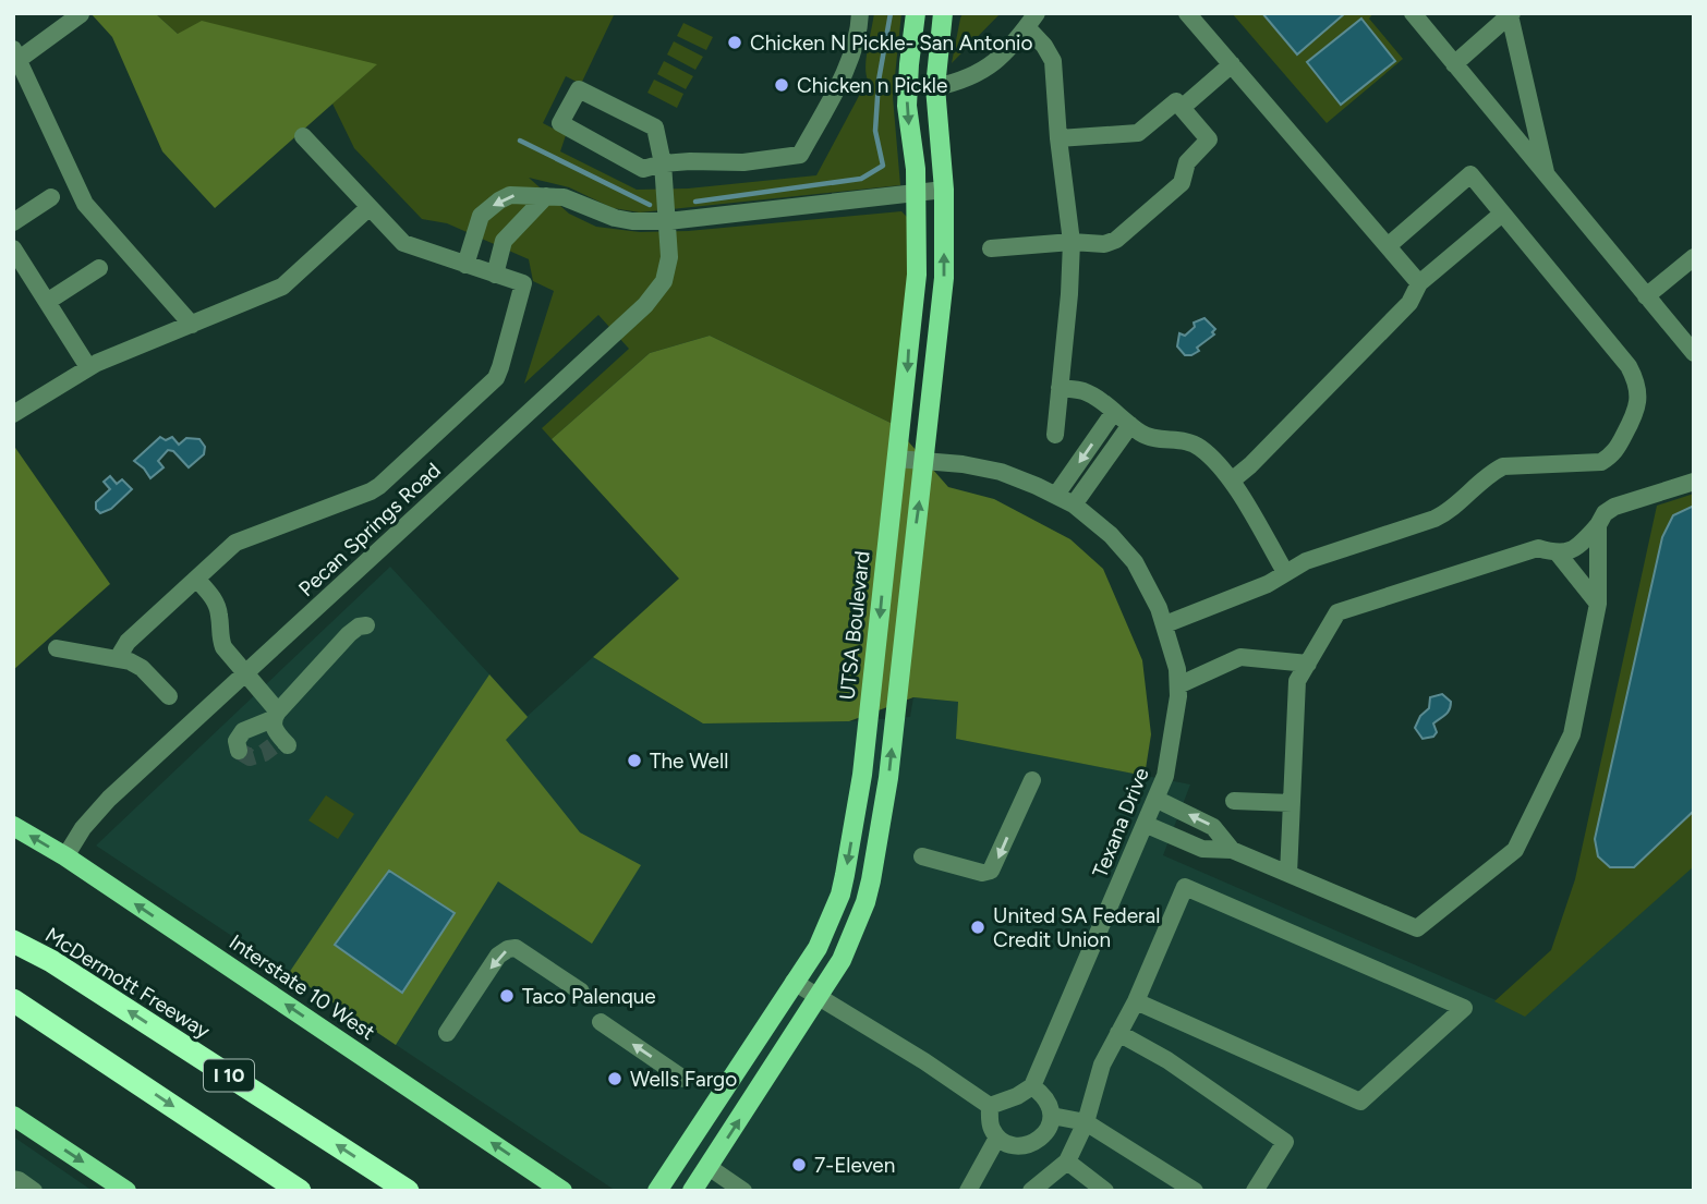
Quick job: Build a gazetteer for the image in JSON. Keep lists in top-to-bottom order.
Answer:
{
  "streets": {
    "highway": ["McDermott Freeway", "I 10"],
    "main road": ["UTSA Boulevard", "Interstate 10 West"],
    "street": ["Pecan Springs Road", "Texana Drive"]
  },
  "crossings": [
    ["Pecan Springs Road", "Interstate 10 West"],
    ["UTSA Boulevard", "Texana Drive"]
  ],
  "one_way": ["Interstate 10 West"],
  "places": [
    "Chicken N Pickle- San Antonio",
    "Chicken n Pickle",
    "The Well",
    "United SA Federal Credit Union",
    "Taco Palenque",
    "Wells Fargo",
    "7-Eleven"
  ]
}
